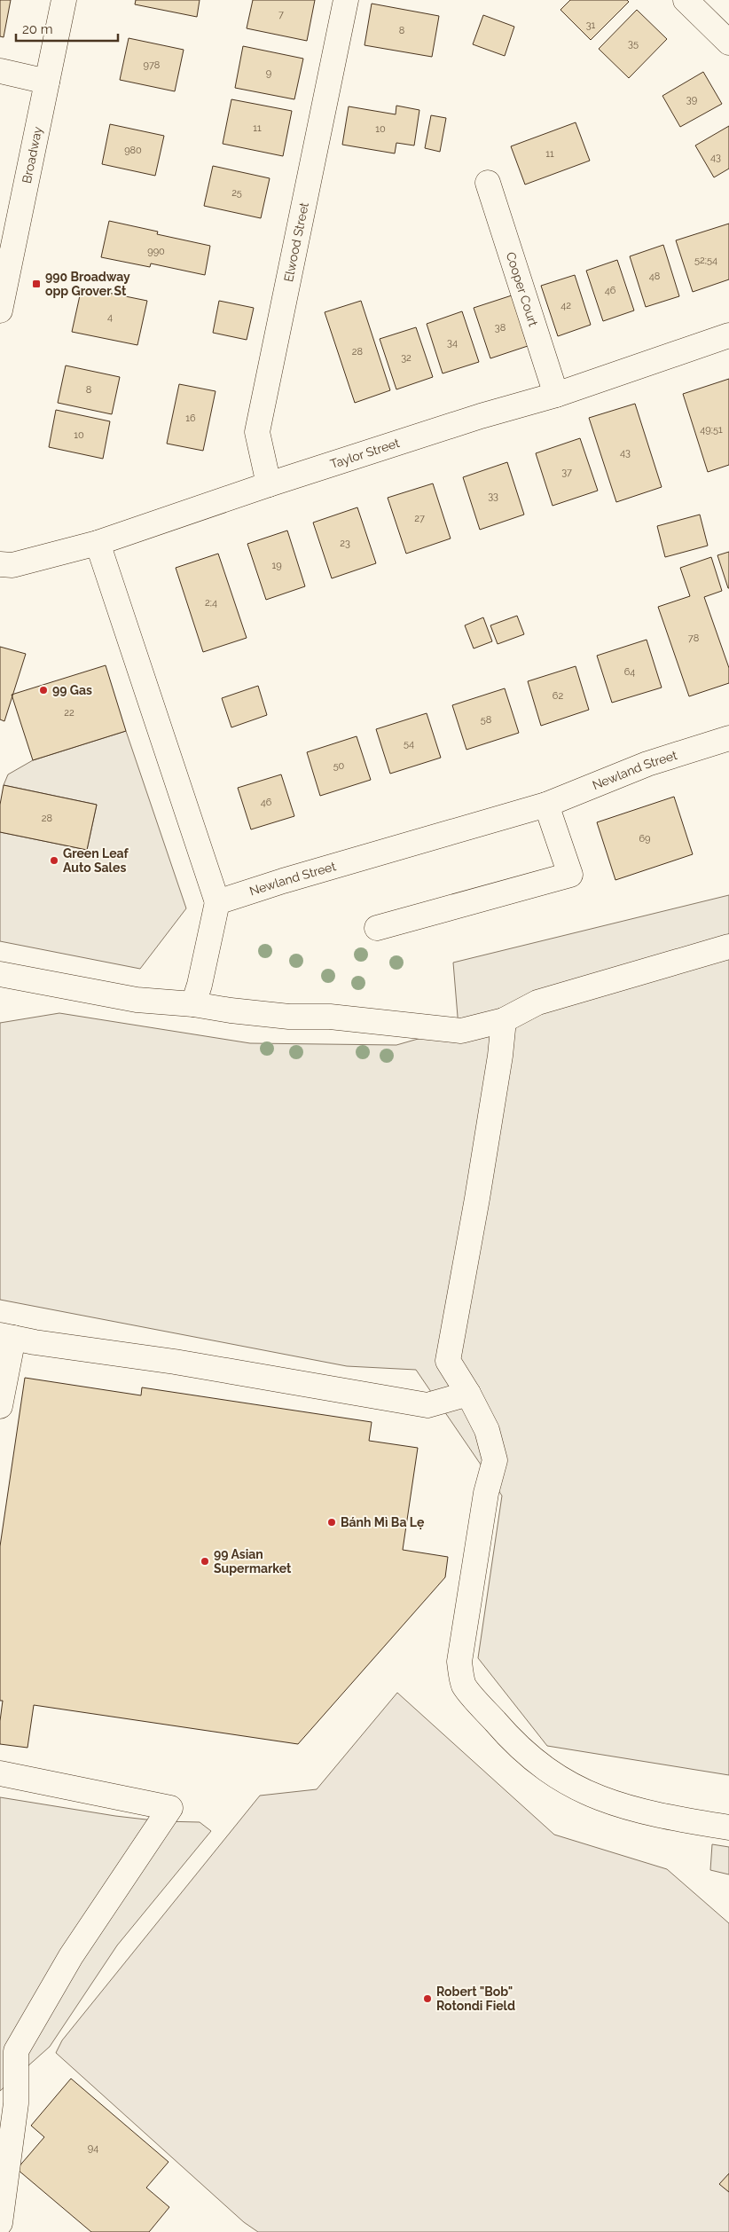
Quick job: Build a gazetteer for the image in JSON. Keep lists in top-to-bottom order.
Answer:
{
  "streets": {
    "street": [
      "Broadway",
      "Elwood Street",
      "Cooper Court",
      "Taylor Street",
      "Newland Street"
    ]
  },
  "crossings": [
    ["Elwood Street", "Taylor Street"],
    ["Cooper Court", "Taylor Street"]
  ],
  "places": {
    "transit": ["990 Broadway opp Grover St"],
    "other": [
      "99 Gas",
      "Green Leaf Auto Sales",
      "Bánh Mì Ba Lẹ",
      "99 Asian Supermarket",
      "Robert \"Bob\" Rotondi Field"
    ]
  },
  "house_numbers": [
    "7",
    "31",
    "8",
    "35",
    "978",
    "9",
    "39",
    "11",
    "10",
    "980",
    "11",
    "43",
    "25",
    "990",
    "52;54",
    "48",
    "46",
    "42",
    "4",
    "38",
    "34",
    "28",
    "32",
    "8",
    "16",
    "49;51",
    "10",
    "43",
    "37",
    "33",
    "27",
    "23",
    "19",
    "2;4",
    "78",
    "64",
    "62",
    "22",
    "58",
    "54",
    "50",
    "46",
    "28",
    "69",
    "94"
  ],
  "scale_bar": "20 m"
}
